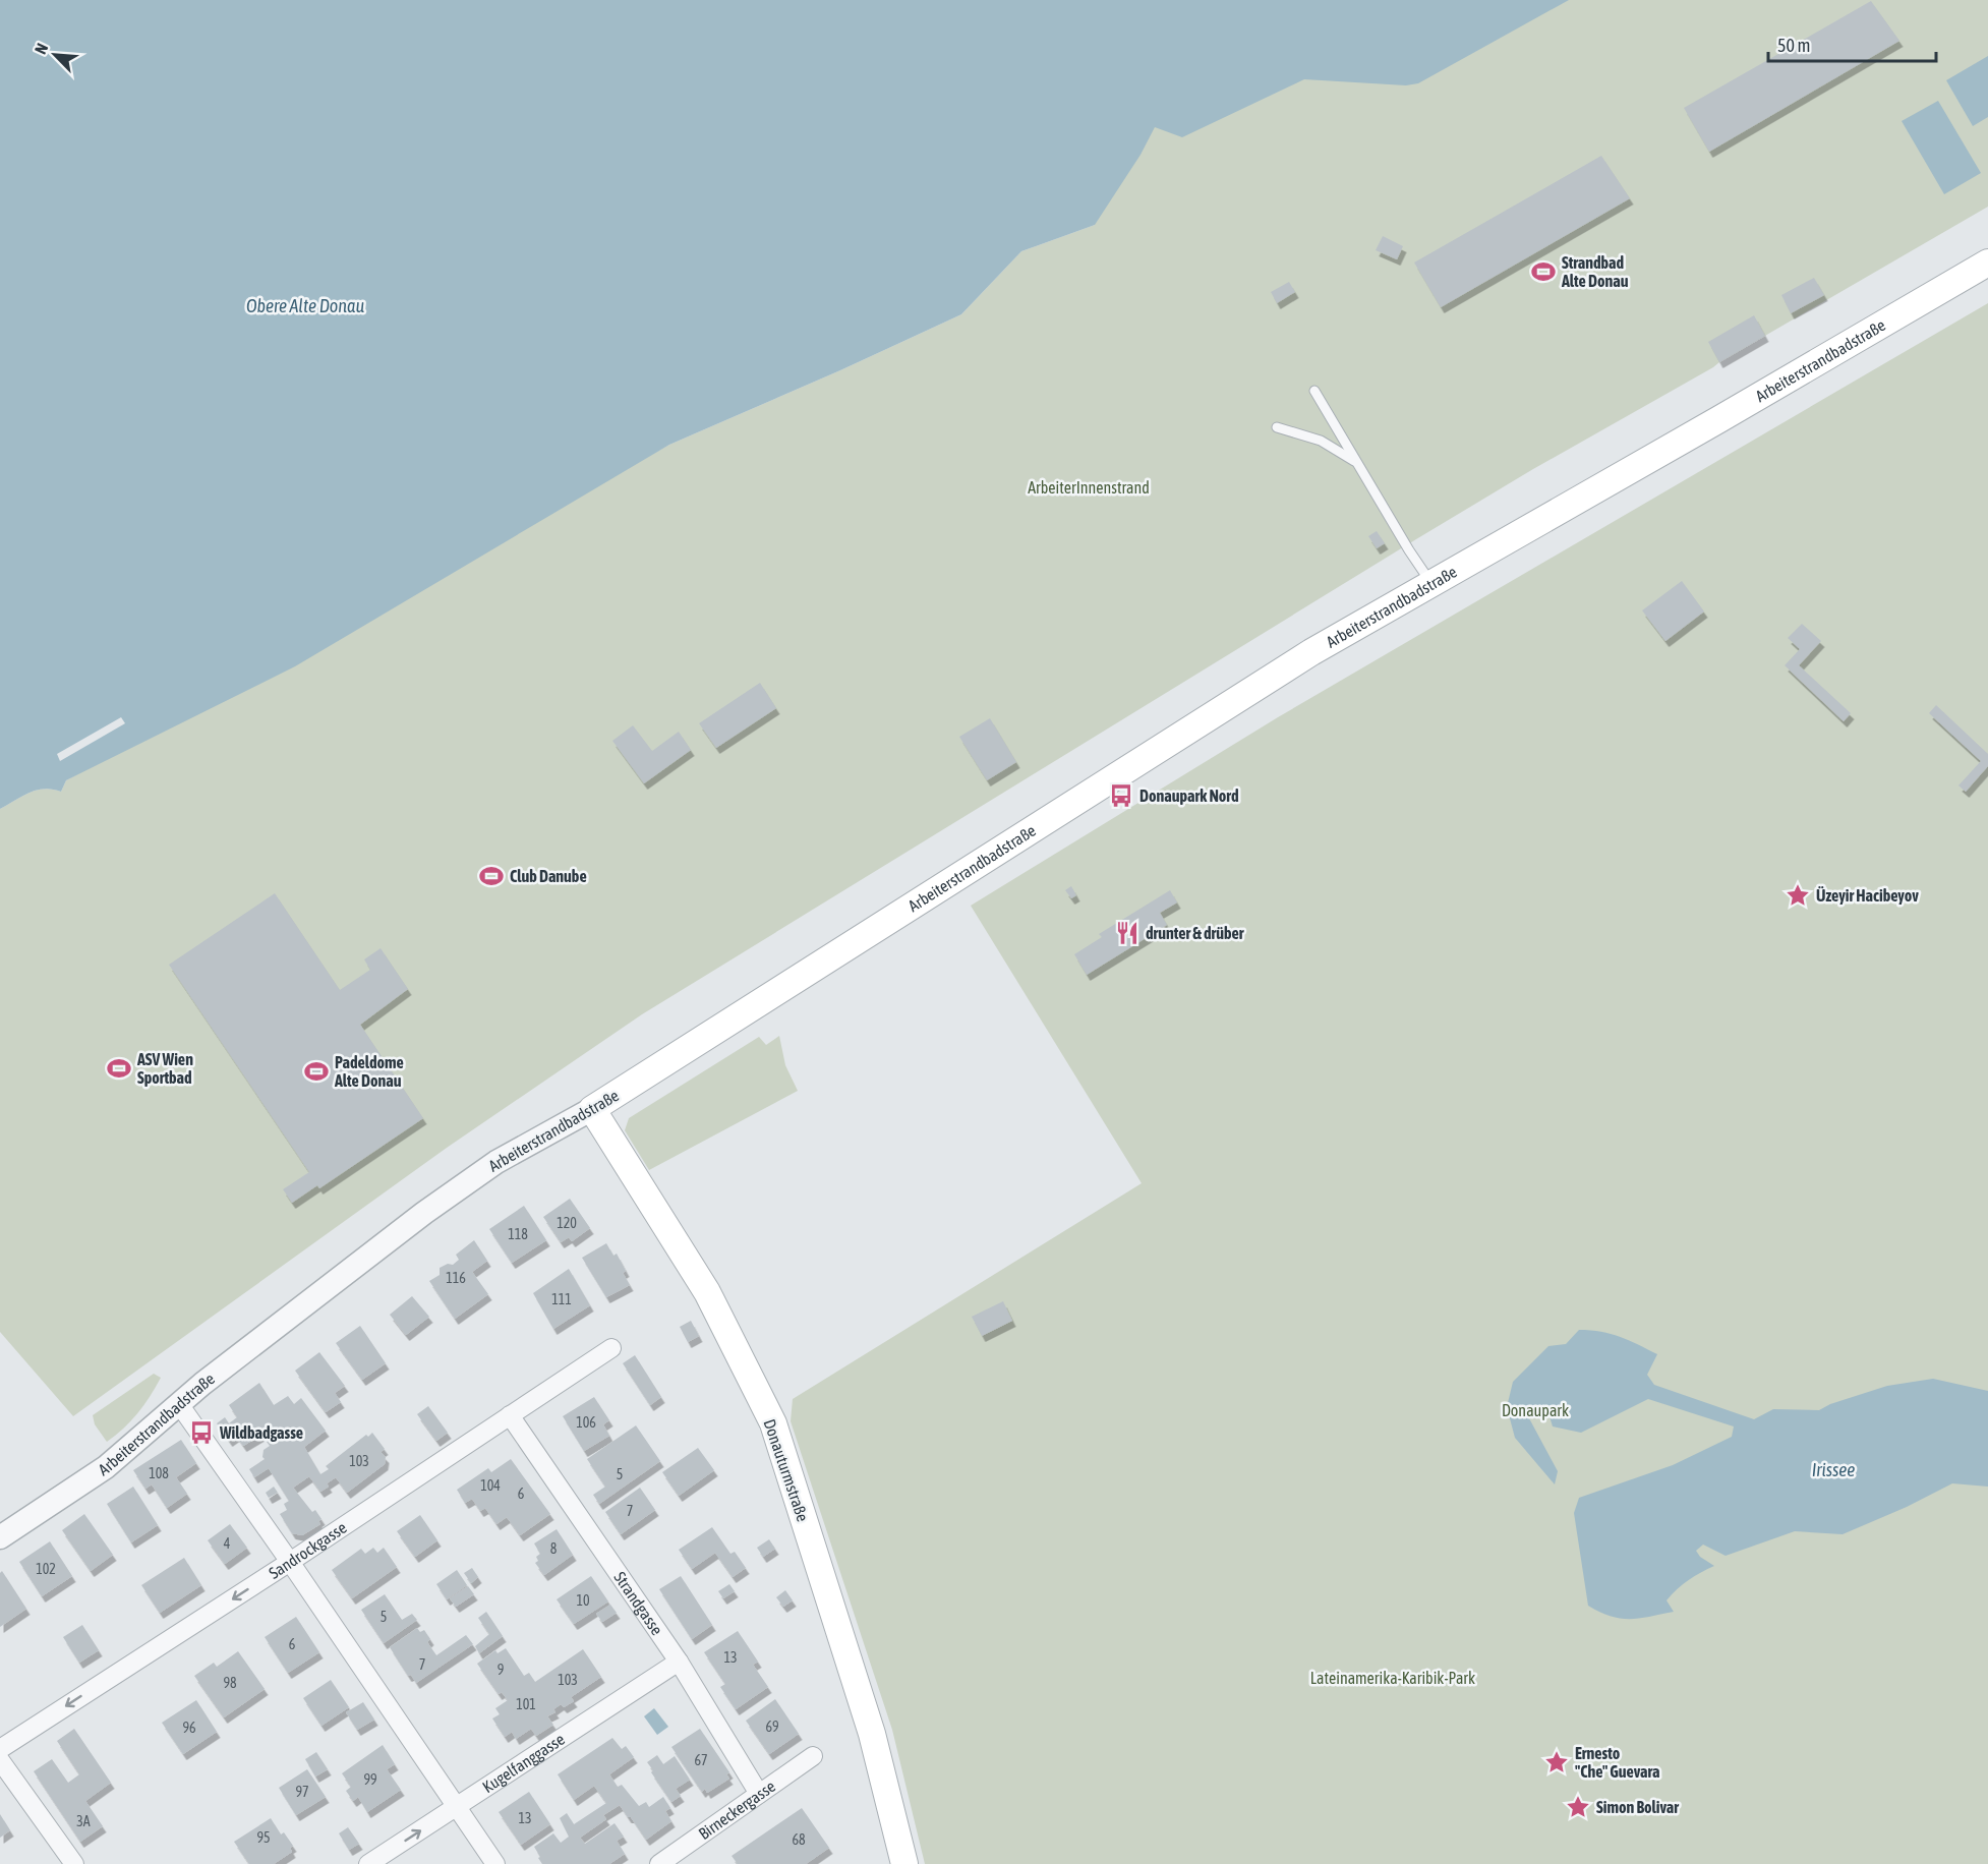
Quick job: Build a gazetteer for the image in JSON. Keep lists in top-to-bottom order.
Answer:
{
  "streets": {
    "main road": ["Arbeiterstrandbadstraße", "Donauturmstraße"],
    "street": [
      "Sandrockgasse",
      "Strandgasse",
      "Kugelfanggasse",
      "Birneckergasse"
    ]
  },
  "crossings": [
    ["Arbeiterstrandbadstraße", "Donauturmstraße"],
    ["Sandrockgasse", "Strandgasse"],
    ["Strandgasse", "Kugelfanggasse"],
    ["Strandgasse", "Birneckergasse"]
  ],
  "one_way": ["Sandrockgasse"],
  "water": ["Obere Alte Donau", "Irissee"],
  "parks": ["ArbeiterInnenstrand", "Donaupark", "Lateinamerika-Karibik-Park"],
  "places": {
    "sports": [
      "Strandbad Alte Donau",
      "Club Danube",
      "ASV Wien Sportbad",
      "Padeldome Alte Donau"
    ],
    "bus stop": ["Donaupark Nord", "Wildbadgasse"],
    "place": ["Üzeyir Hacibeyov", "Ernesto \"Che\" Guevara", "Simon Bolivar"],
    "restaurant": ["drunter & drüber"]
  },
  "house_numbers": [
    "120",
    "118",
    "116",
    "111",
    "106",
    "103",
    "108",
    "5",
    "104",
    "6",
    "7",
    "4",
    "8",
    "102",
    "10",
    "5",
    "6",
    "13",
    "7",
    "9",
    "103",
    "98",
    "101",
    "69",
    "96",
    "67",
    "99",
    "97",
    "13",
    "3A",
    "95",
    "68"
  ],
  "scale_bar": "50 m",
  "north": "top left"
}
